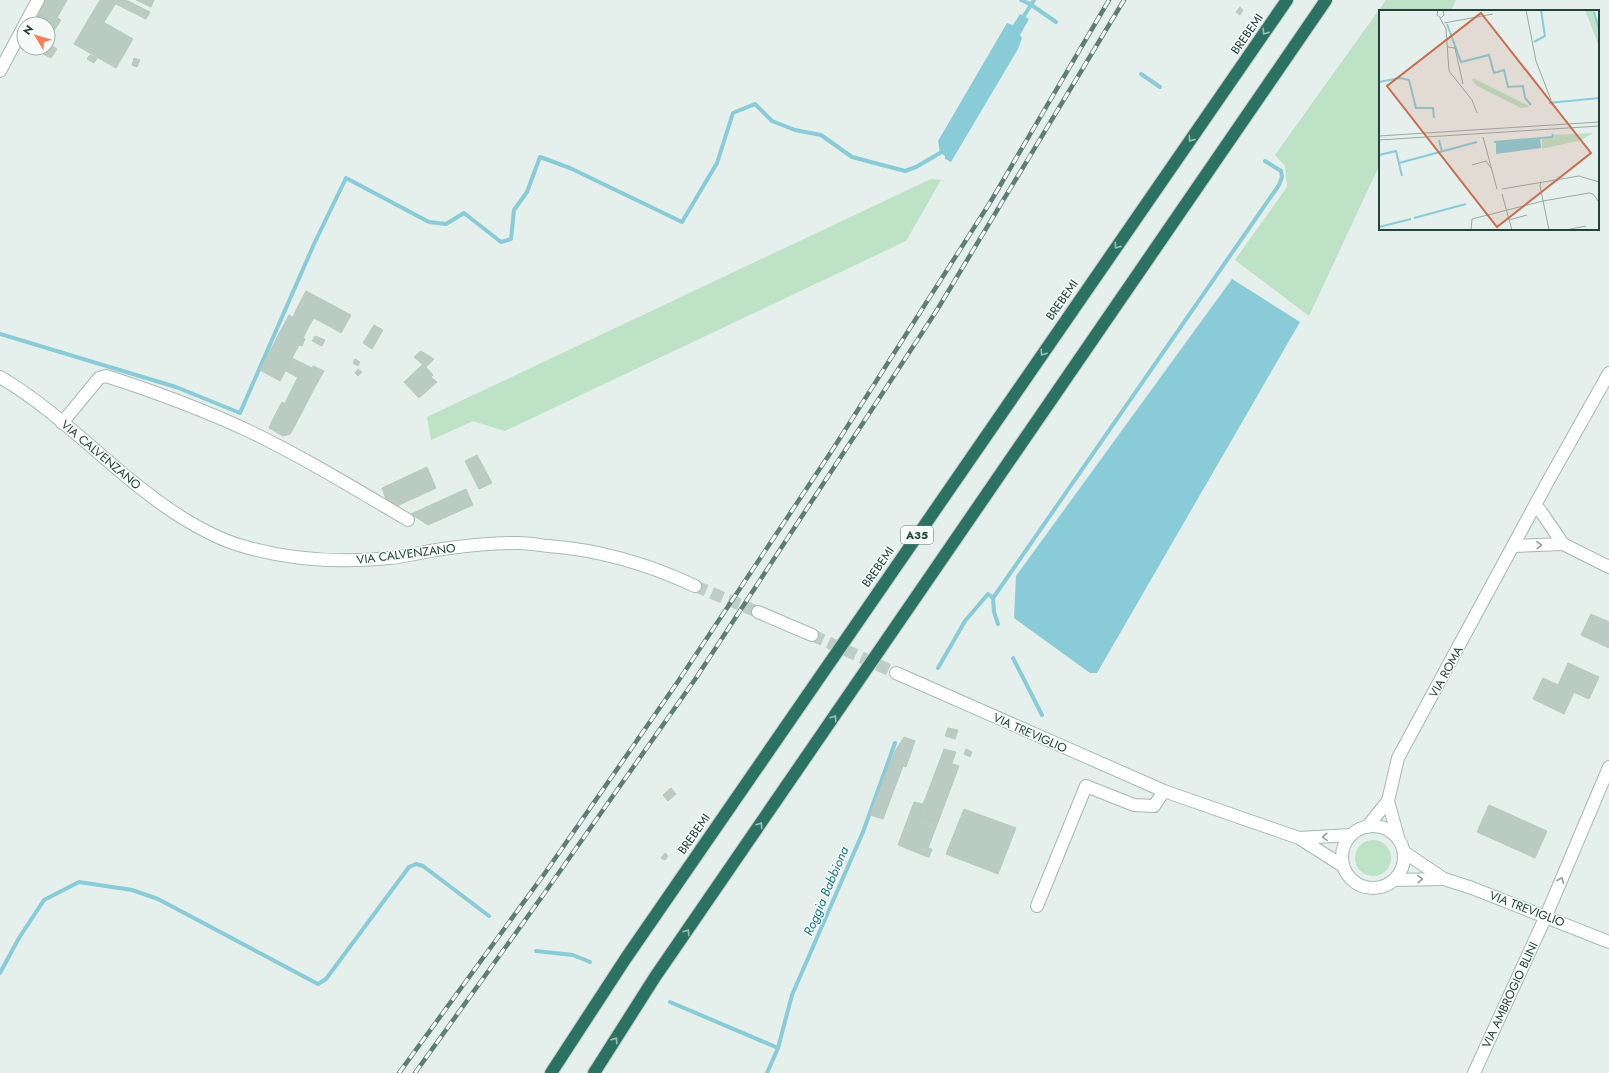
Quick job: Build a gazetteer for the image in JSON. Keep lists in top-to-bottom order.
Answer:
{
  "streets": {
    "highway": ["BREBEMI", "A35"],
    "main road": [
      "VIA CALVENZANO",
      "VIA ROMA",
      "VIA TREVIGLIO",
      "VIA AMBROGIO BLINI"
    ]
  },
  "crossings": [
    ["VIA ROMA", "VIA TREVIGLIO"],
    ["VIA TREVIGLIO", "VIA AMBROGIO BLINI"]
  ],
  "one_way": ["VIA AMBROGIO BLINI"],
  "water": ["Roggia Babbiona"],
  "north": "top left"
}
